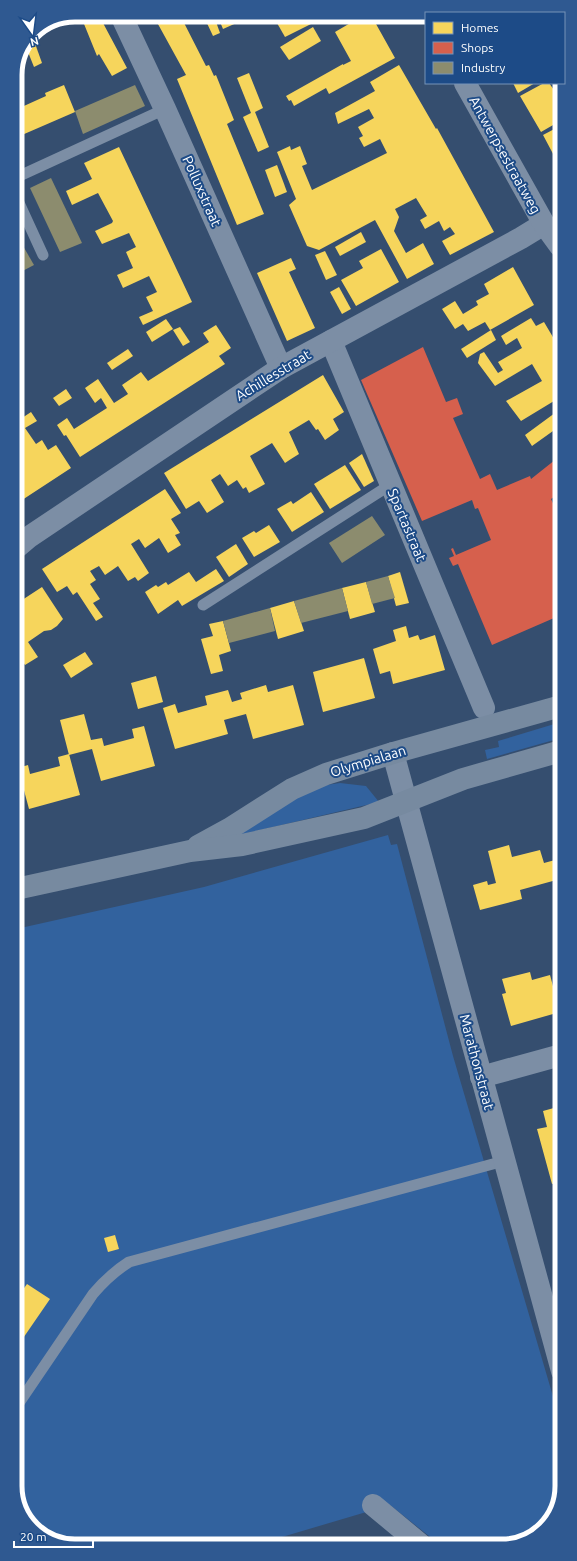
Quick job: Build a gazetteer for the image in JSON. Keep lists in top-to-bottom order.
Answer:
{
  "streets": {
    "main road": ["Olympialaan"],
    "street": [
      "Antwerpsestraatweg",
      "Polluxstraat",
      "Achillesstraat",
      "Spartastraat",
      "Marathonstraat"
    ]
  },
  "crossings": [
    ["Antwerpsestraatweg", "Achillesstraat"],
    ["Polluxstraat", "Achillesstraat"],
    ["Achillesstraat", "Spartastraat"],
    ["Olympialaan", "Marathonstraat"]
  ],
  "legend": ["Homes", "Shops", "Industry"],
  "scale_bar": "20 m",
  "north": "bottom"
}
